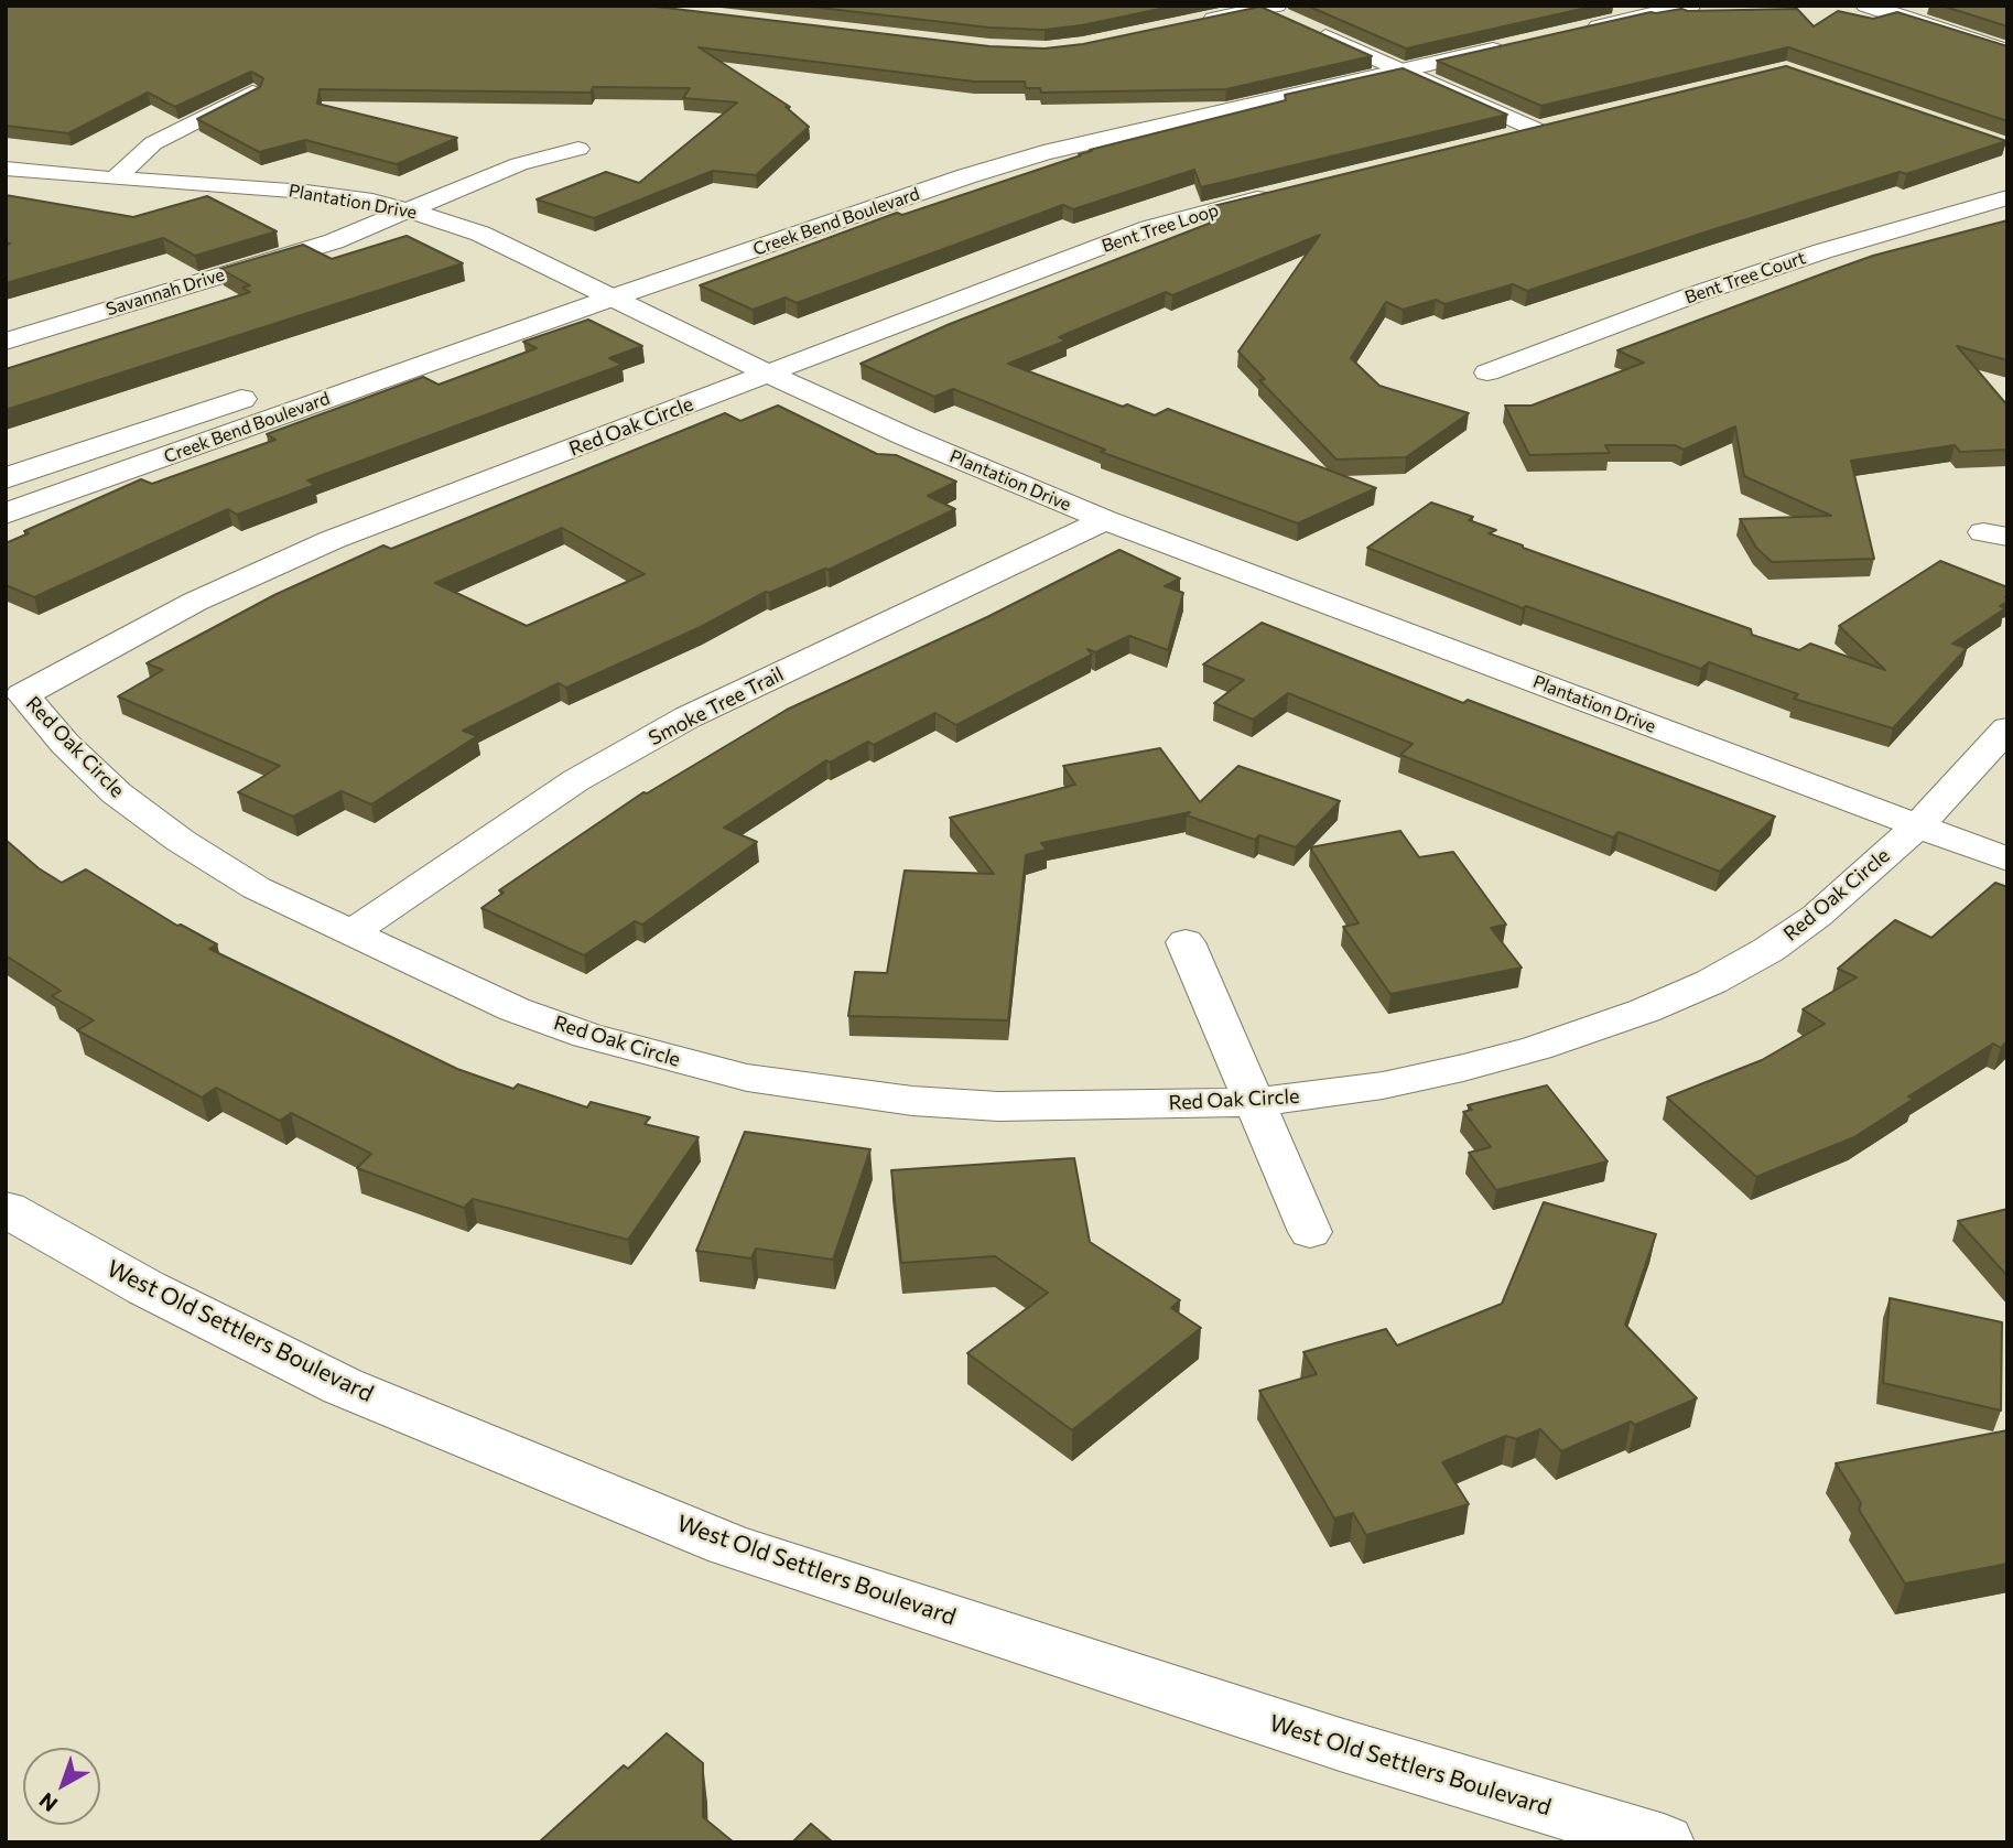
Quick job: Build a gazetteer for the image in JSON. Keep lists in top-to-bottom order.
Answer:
{
  "streets": {
    "street": [
      "Plantation Drive",
      "Creek Bend Boulevard",
      "Bent Tree Loop",
      "Bent Tree Court",
      "Savannah Drive",
      "Red Oak Circle",
      "Smoke Tree Trail",
      "West Old Settlers Boulevard"
    ]
  },
  "crossings": [
    ["Plantation Drive", "Creek Bend Boulevard"],
    ["Plantation Drive", "Bent Tree Loop"],
    ["Plantation Drive", "Savannah Drive"],
    ["Plantation Drive", "Red Oak Circle"],
    ["Plantation Drive", "Smoke Tree Trail"],
    ["Bent Tree Loop", "Red Oak Circle"],
    ["Red Oak Circle", "Smoke Tree Trail"]
  ],
  "north": "bottom left"
}
